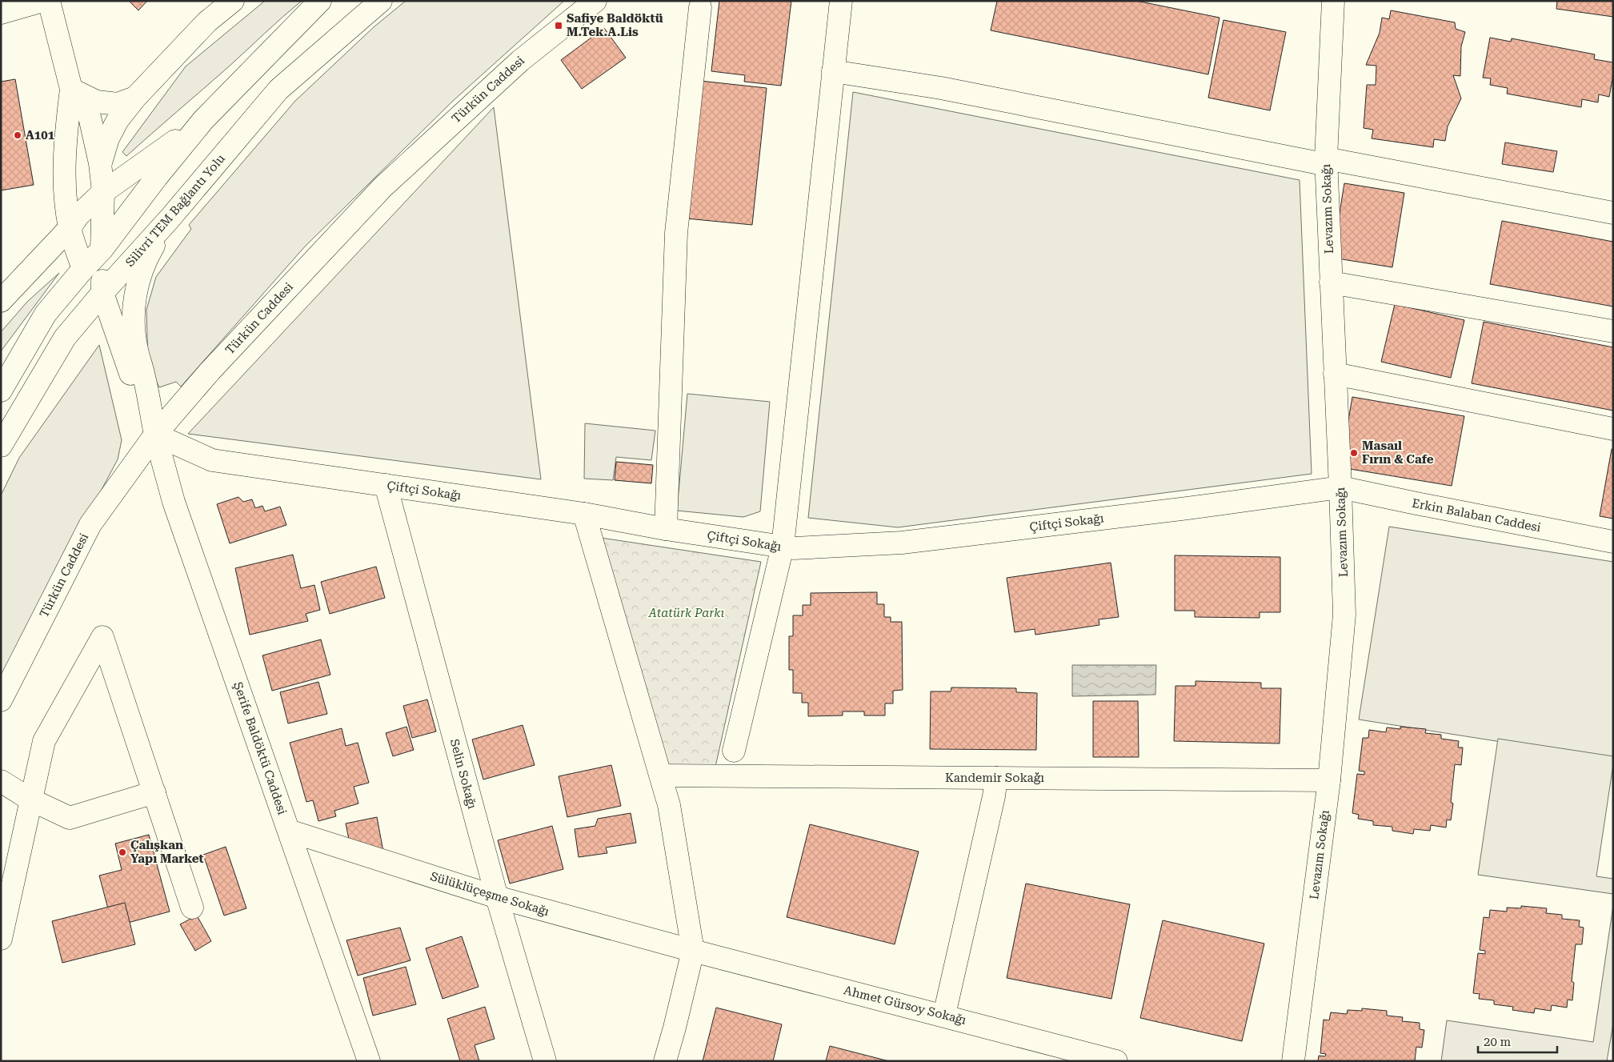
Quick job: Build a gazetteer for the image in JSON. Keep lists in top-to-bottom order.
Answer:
{
  "streets": {
    "main road": [
      "Türkün Caddesi",
      "Levazım Sokağı",
      "Silivri TEM Bağlantı Yolu",
      "Çiftçi Sokağı",
      "Erkin Balaban Caddesi",
      "Şerife Baldöktü Caddesi",
      "Selin Sokağı",
      "Kandemir Sokağı",
      "Sülüklüçeşme Sokağı",
      "Ahmet Gürsoy Sokağı"
    ]
  },
  "crossings": [
    ["Türkün Caddesi", "Çiftçi Sokağı"],
    ["Türkün Caddesi", "Şerife Baldöktü Caddesi"],
    ["Levazım Sokağı", "Çiftçi Sokağı"],
    ["Levazım Sokağı", "Erkin Balaban Caddesi"],
    ["Levazım Sokağı", "Kandemir Sokağı"],
    ["Çiftçi Sokağı", "Erkin Balaban Caddesi"],
    ["Çiftçi Sokağı", "Şerife Baldöktü Caddesi"],
    ["Çiftçi Sokağı", "Selin Sokağı"],
    ["Şerife Baldöktü Caddesi", "Sülüklüçeşme Sokağı"],
    ["Selin Sokağı", "Sülüklüçeşme Sokağı"],
    ["Sülüklüçeşme Sokağı", "Ahmet Gürsoy Sokağı"]
  ],
  "parks": ["Atatürk Parkı"],
  "places": {
    "transit": ["Safiye Baldöktü M.Tek.A.Lis"],
    "other": ["A101", "Masaıl Fırın & Cafe", "Çalışkan Yapı Market"]
  },
  "scale_bar": "20 m"
}
